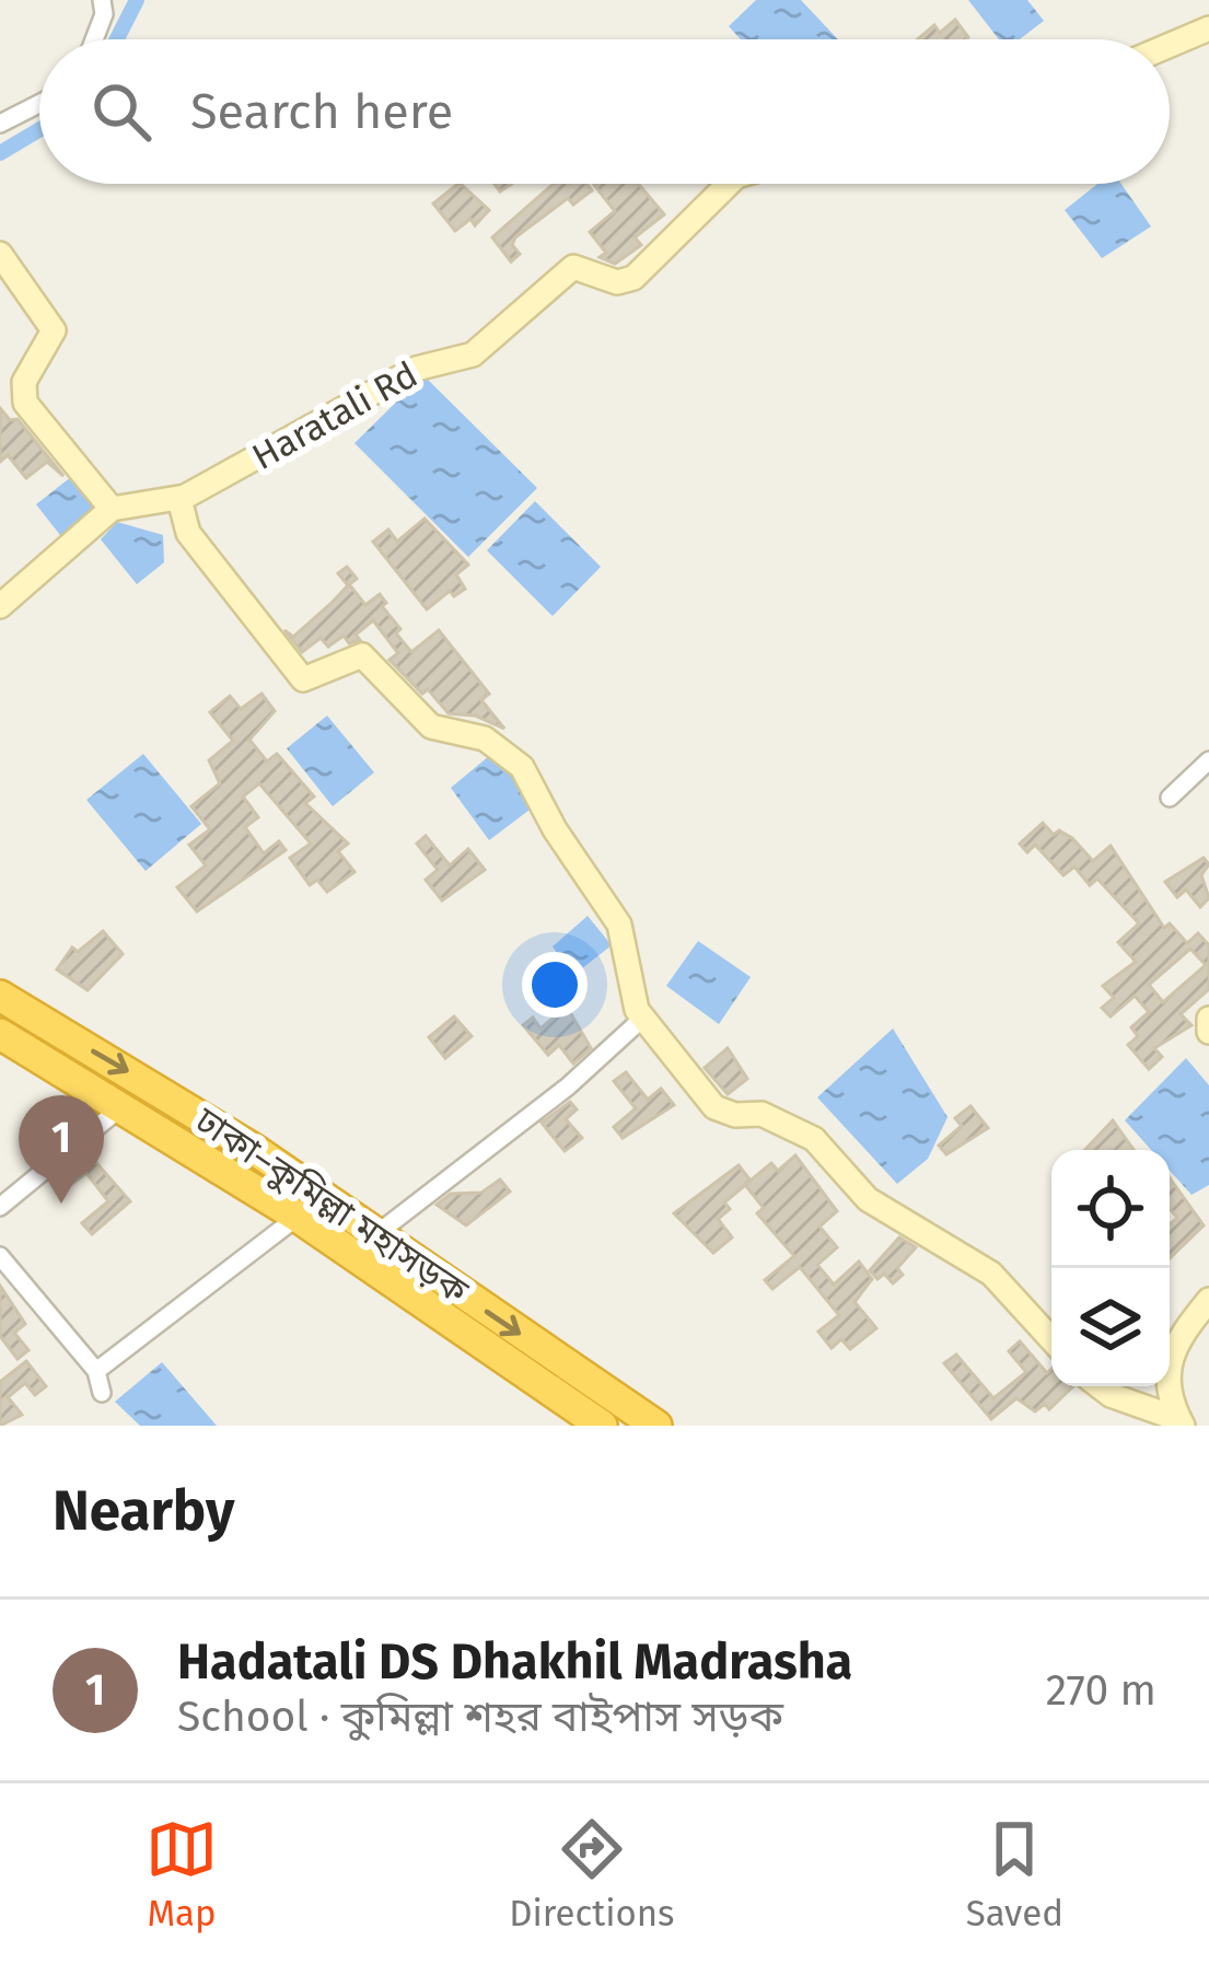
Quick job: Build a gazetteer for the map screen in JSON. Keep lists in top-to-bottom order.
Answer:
{
  "streets": {
    "highway": ["ঢাকা–কুমিল্লা মহাসড়ক"],
    "street": ["Haratali Rd"]
  },
  "page": {
    "search": "Search here",
    "pins": "1",
    "heading": "Nearby",
    "list": [
      {
        "mark": "1",
        "name": "Hadatali DS Dhakhil Madrasha",
        "note": "School · কুমিল্লা শহর বাইপাস সড়ক",
        "value": "270 m"
      }
    ],
    "nav": ["Map", "Directions", "Saved"]
  }
}
